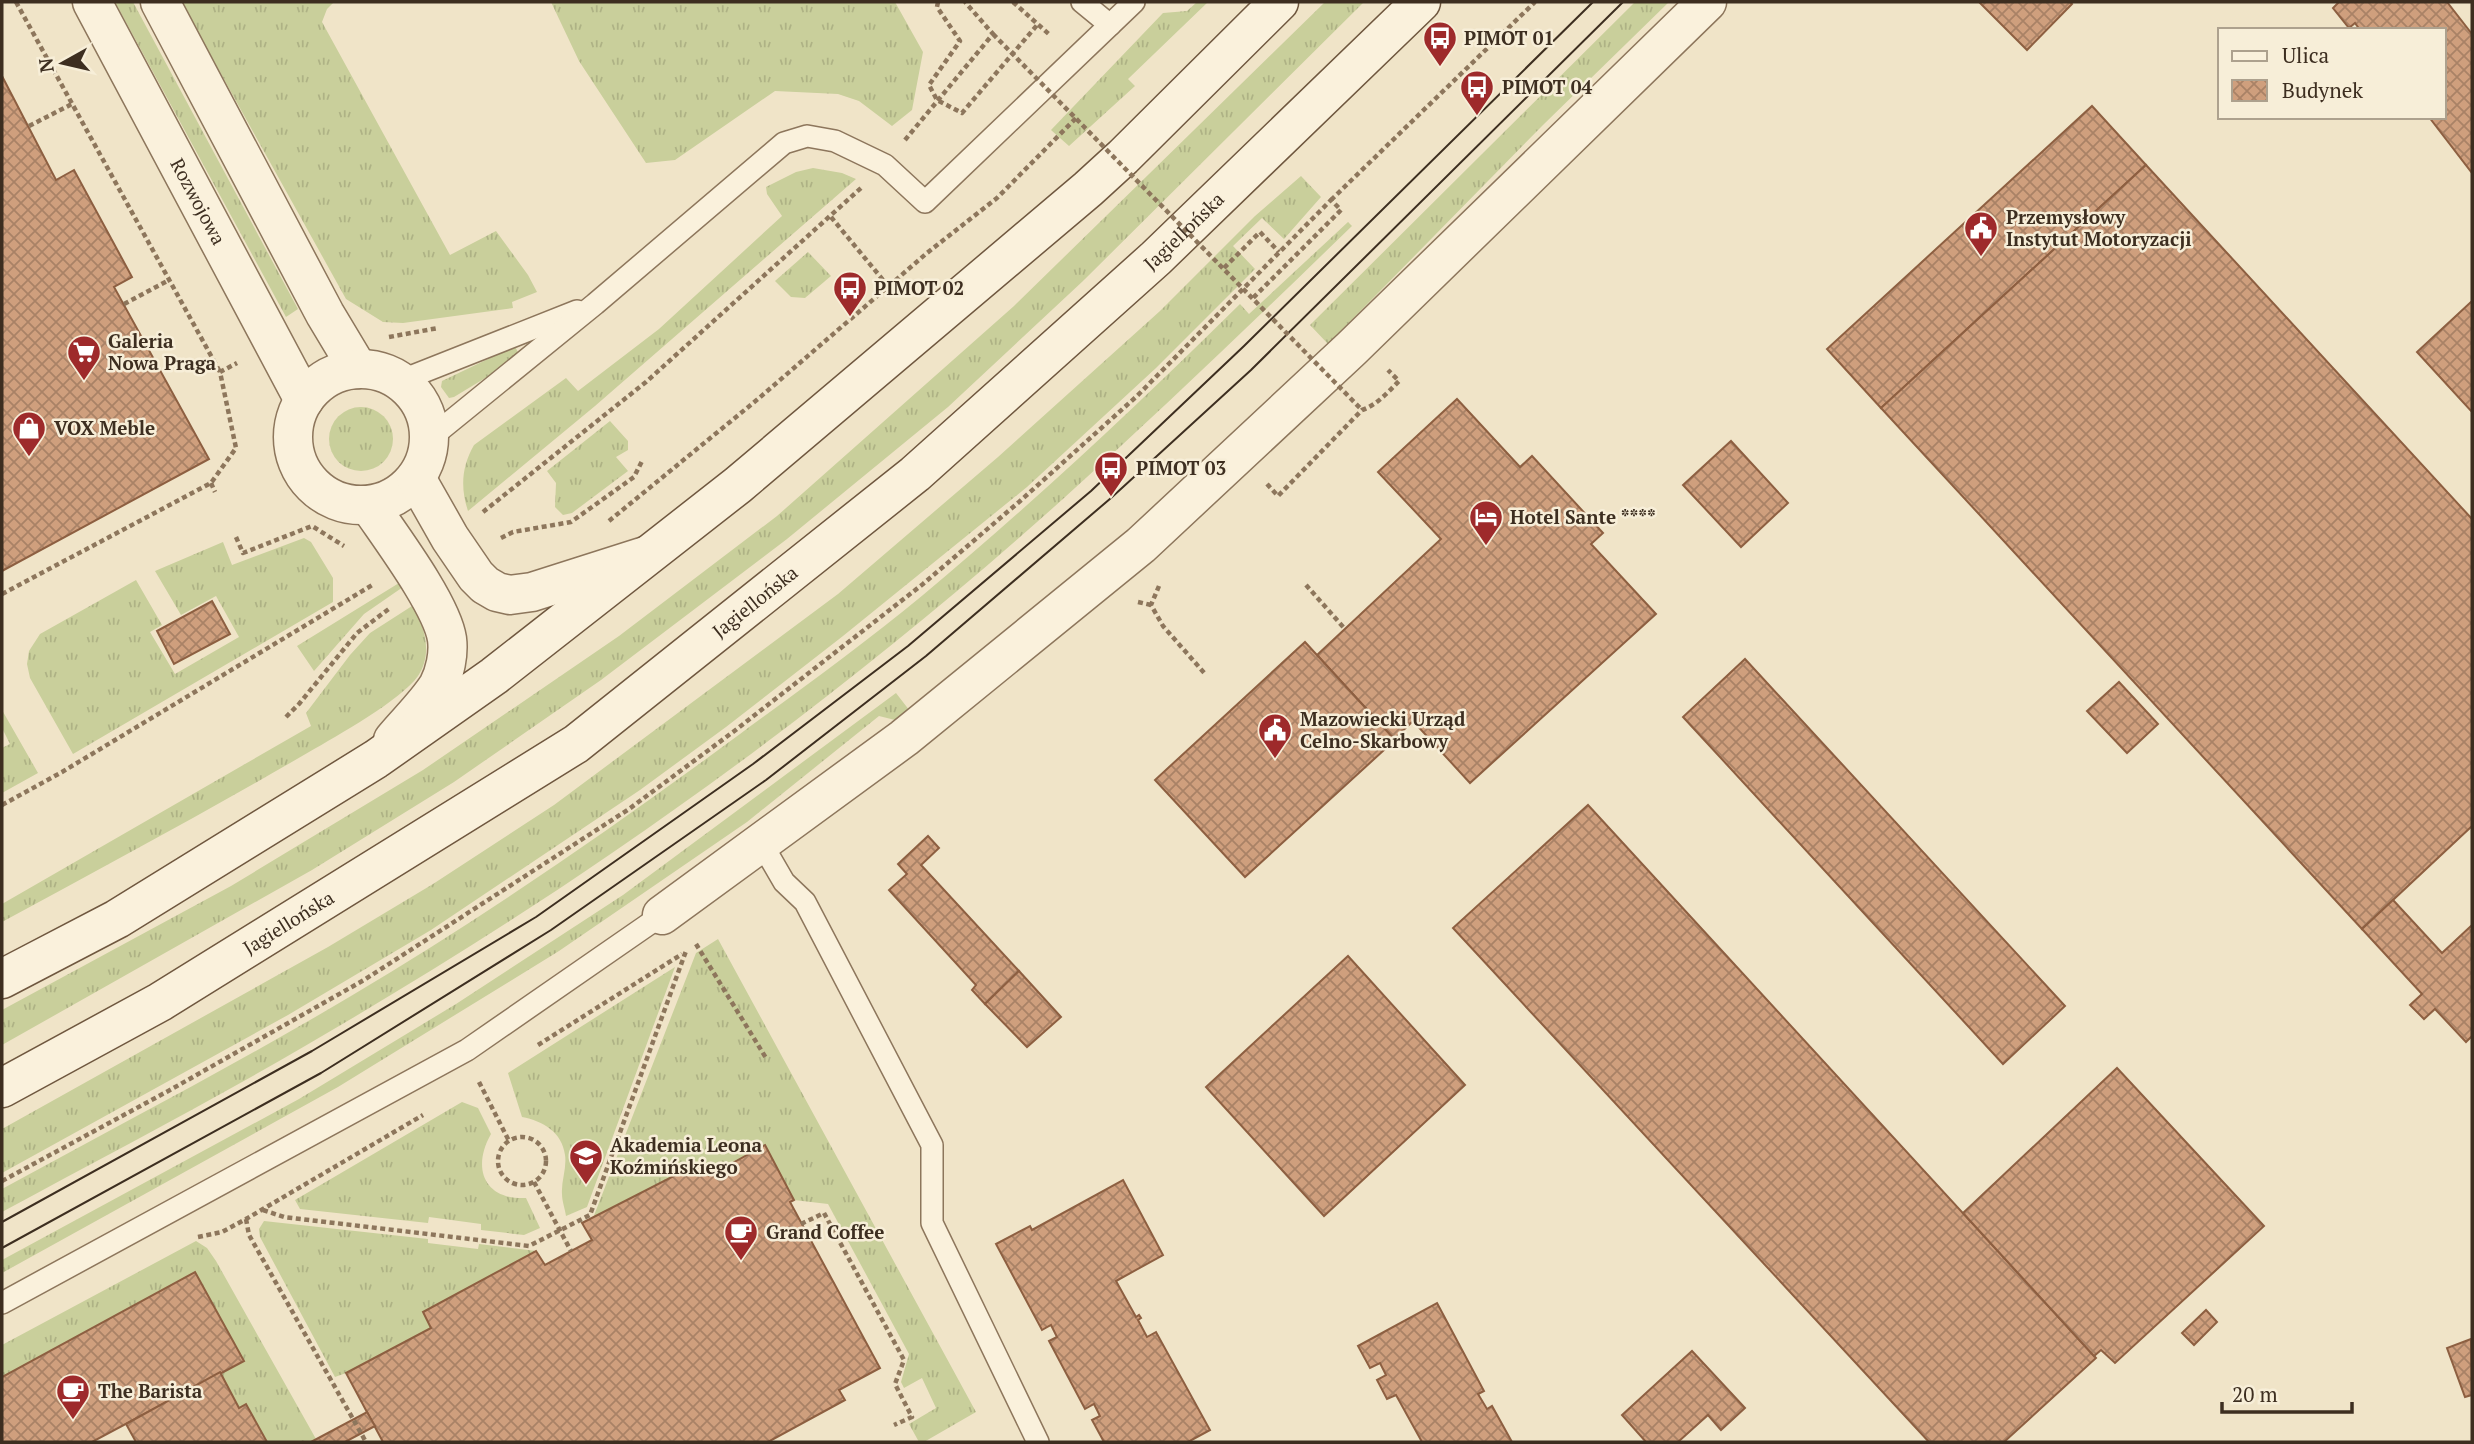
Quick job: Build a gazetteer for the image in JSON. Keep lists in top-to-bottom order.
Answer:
{
  "streets": {
    "main road": ["Rozwojowa", "Jagiellońska"]
  },
  "places": {
    "bus stop": [
      "PIMOT 01",
      "PIMOT 04",
      "PIMOT 02",
      "PIMOT 03"
    ],
    "public building": ["Przemysłowy Instytut Motoryzacji", "Mazowiecki Urząd Celno-Skarbowy"],
    "supermarket": ["Galeria Nowa Praga"],
    "shop": ["VOX Meble"],
    "hotel": ["Hotel Sante ****"],
    "school or university": ["Akademia Leona Koźmińskiego"],
    "cafe": ["Grand Coffee", "The Barista"]
  },
  "legend": ["Ulica", "Budynek"],
  "scale_bar": "20 m",
  "north": "left"
}
